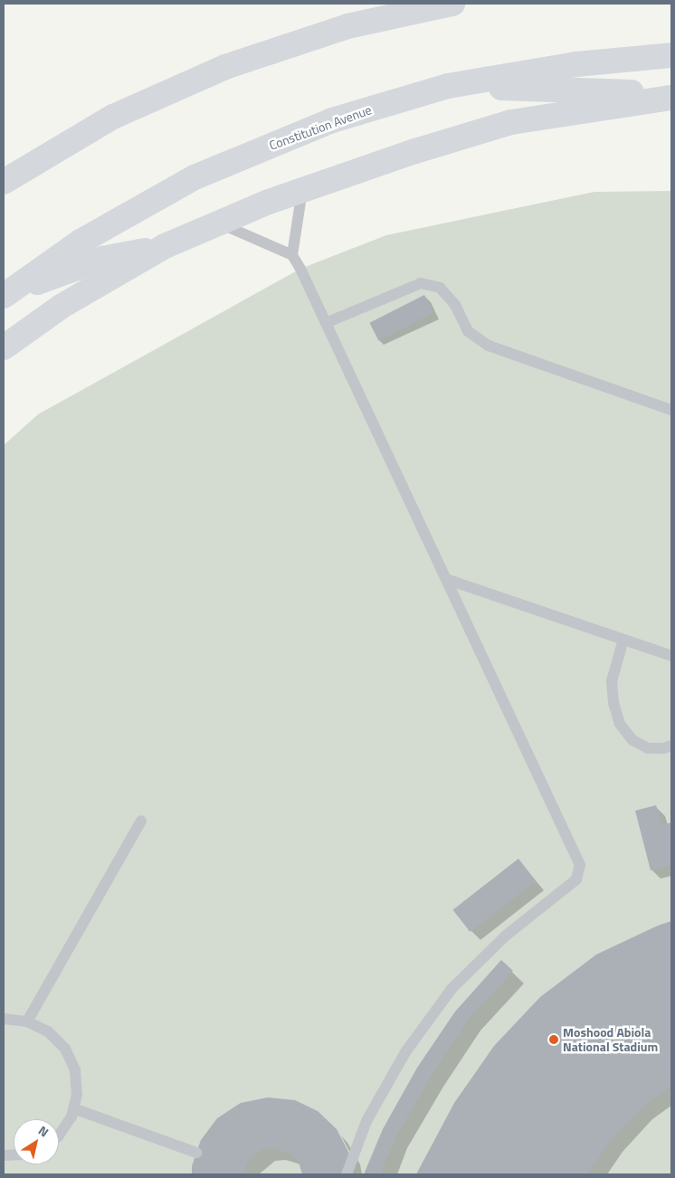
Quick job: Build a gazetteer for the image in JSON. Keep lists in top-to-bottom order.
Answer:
{
  "streets": {
    "highway": ["Constitution Avenue"]
  },
  "places": ["Moshood Abiola National Stadium"],
  "north": "top right"
}
